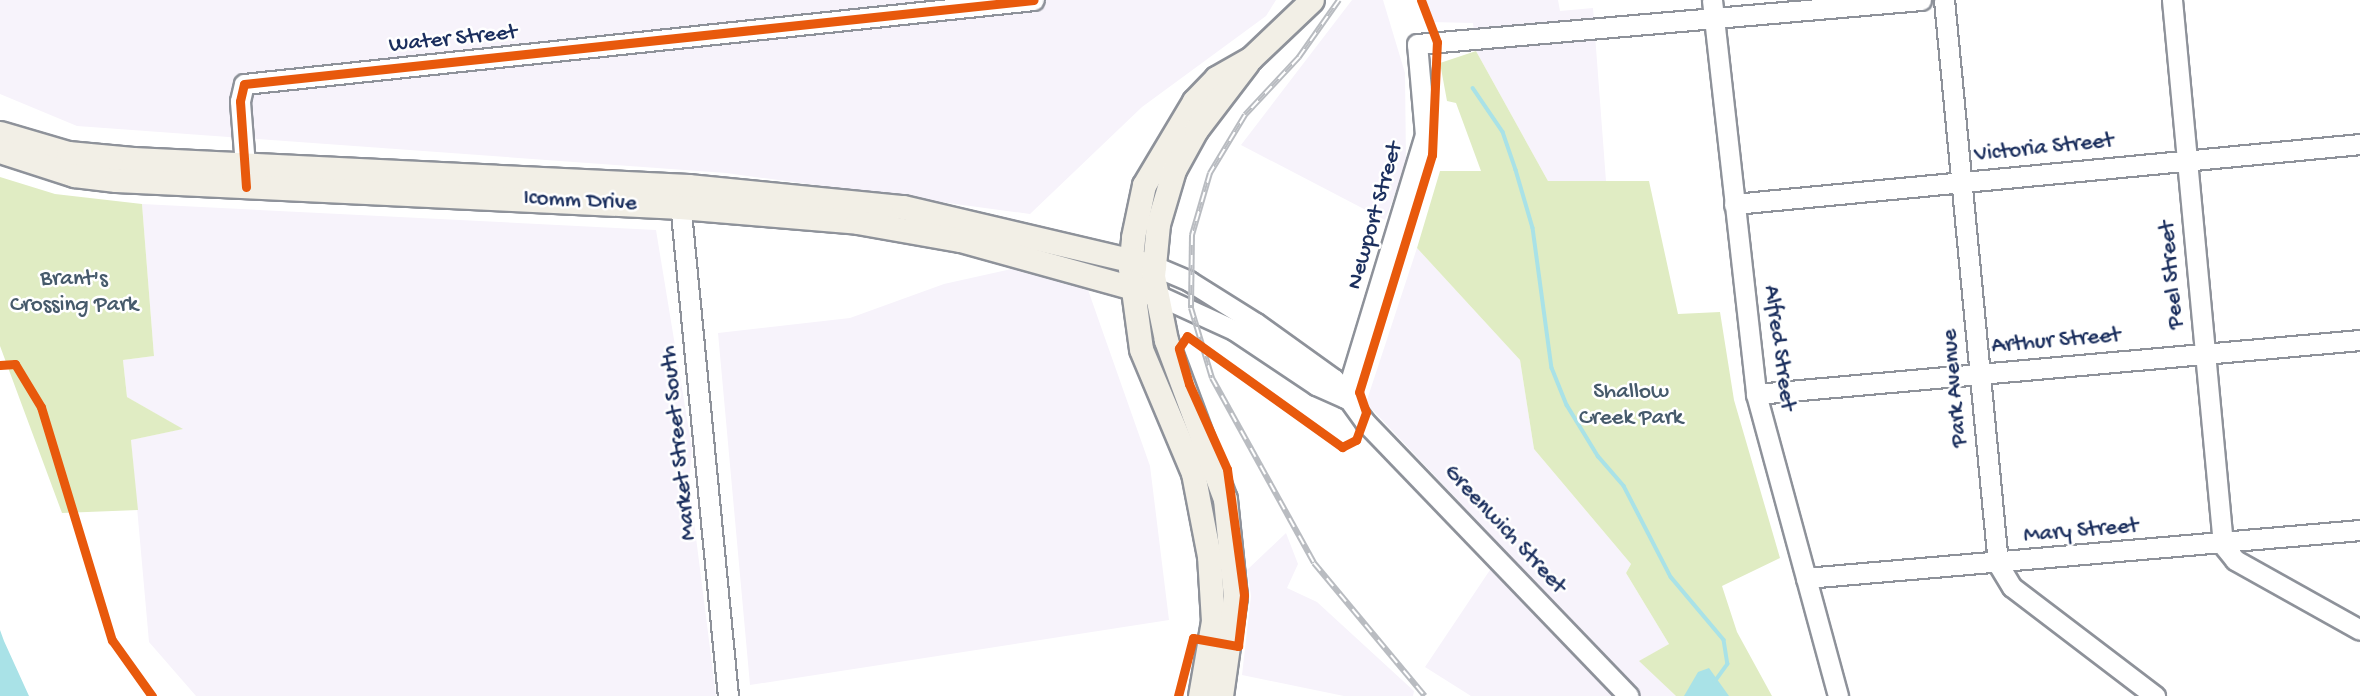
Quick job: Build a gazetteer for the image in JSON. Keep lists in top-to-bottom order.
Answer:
{
  "streets": {
    "main road": ["Icomm Drive"],
    "street": [
      "Water Street",
      "Victoria Street",
      "Newport Street",
      "Peel Street",
      "Arthur Street",
      "Alfred Street",
      "Park Avenue",
      "Market Street South",
      "Greenwich Street",
      "Mary Street"
    ]
  },
  "crossings": [
    ["Water Street", "Icomm Drive"],
    ["Victoria Street", "Peel Street"],
    ["Victoria Street", "Alfred Street"],
    ["Victoria Street", "Park Avenue"],
    ["Icomm Drive", "Market Street South"],
    ["Icomm Drive", "Greenwich Street"],
    ["Newport Street", "Alfred Street"],
    ["Newport Street", "Greenwich Street"],
    ["Peel Street", "Arthur Street"],
    ["Peel Street", "Mary Street"],
    ["Arthur Street", "Alfred Street"],
    ["Arthur Street", "Park Avenue"],
    ["Alfred Street", "Mary Street"],
    ["Park Avenue", "Mary Street"]
  ],
  "parks": ["Brant's Crossing Park", "Shallow Creek Park"]
}
